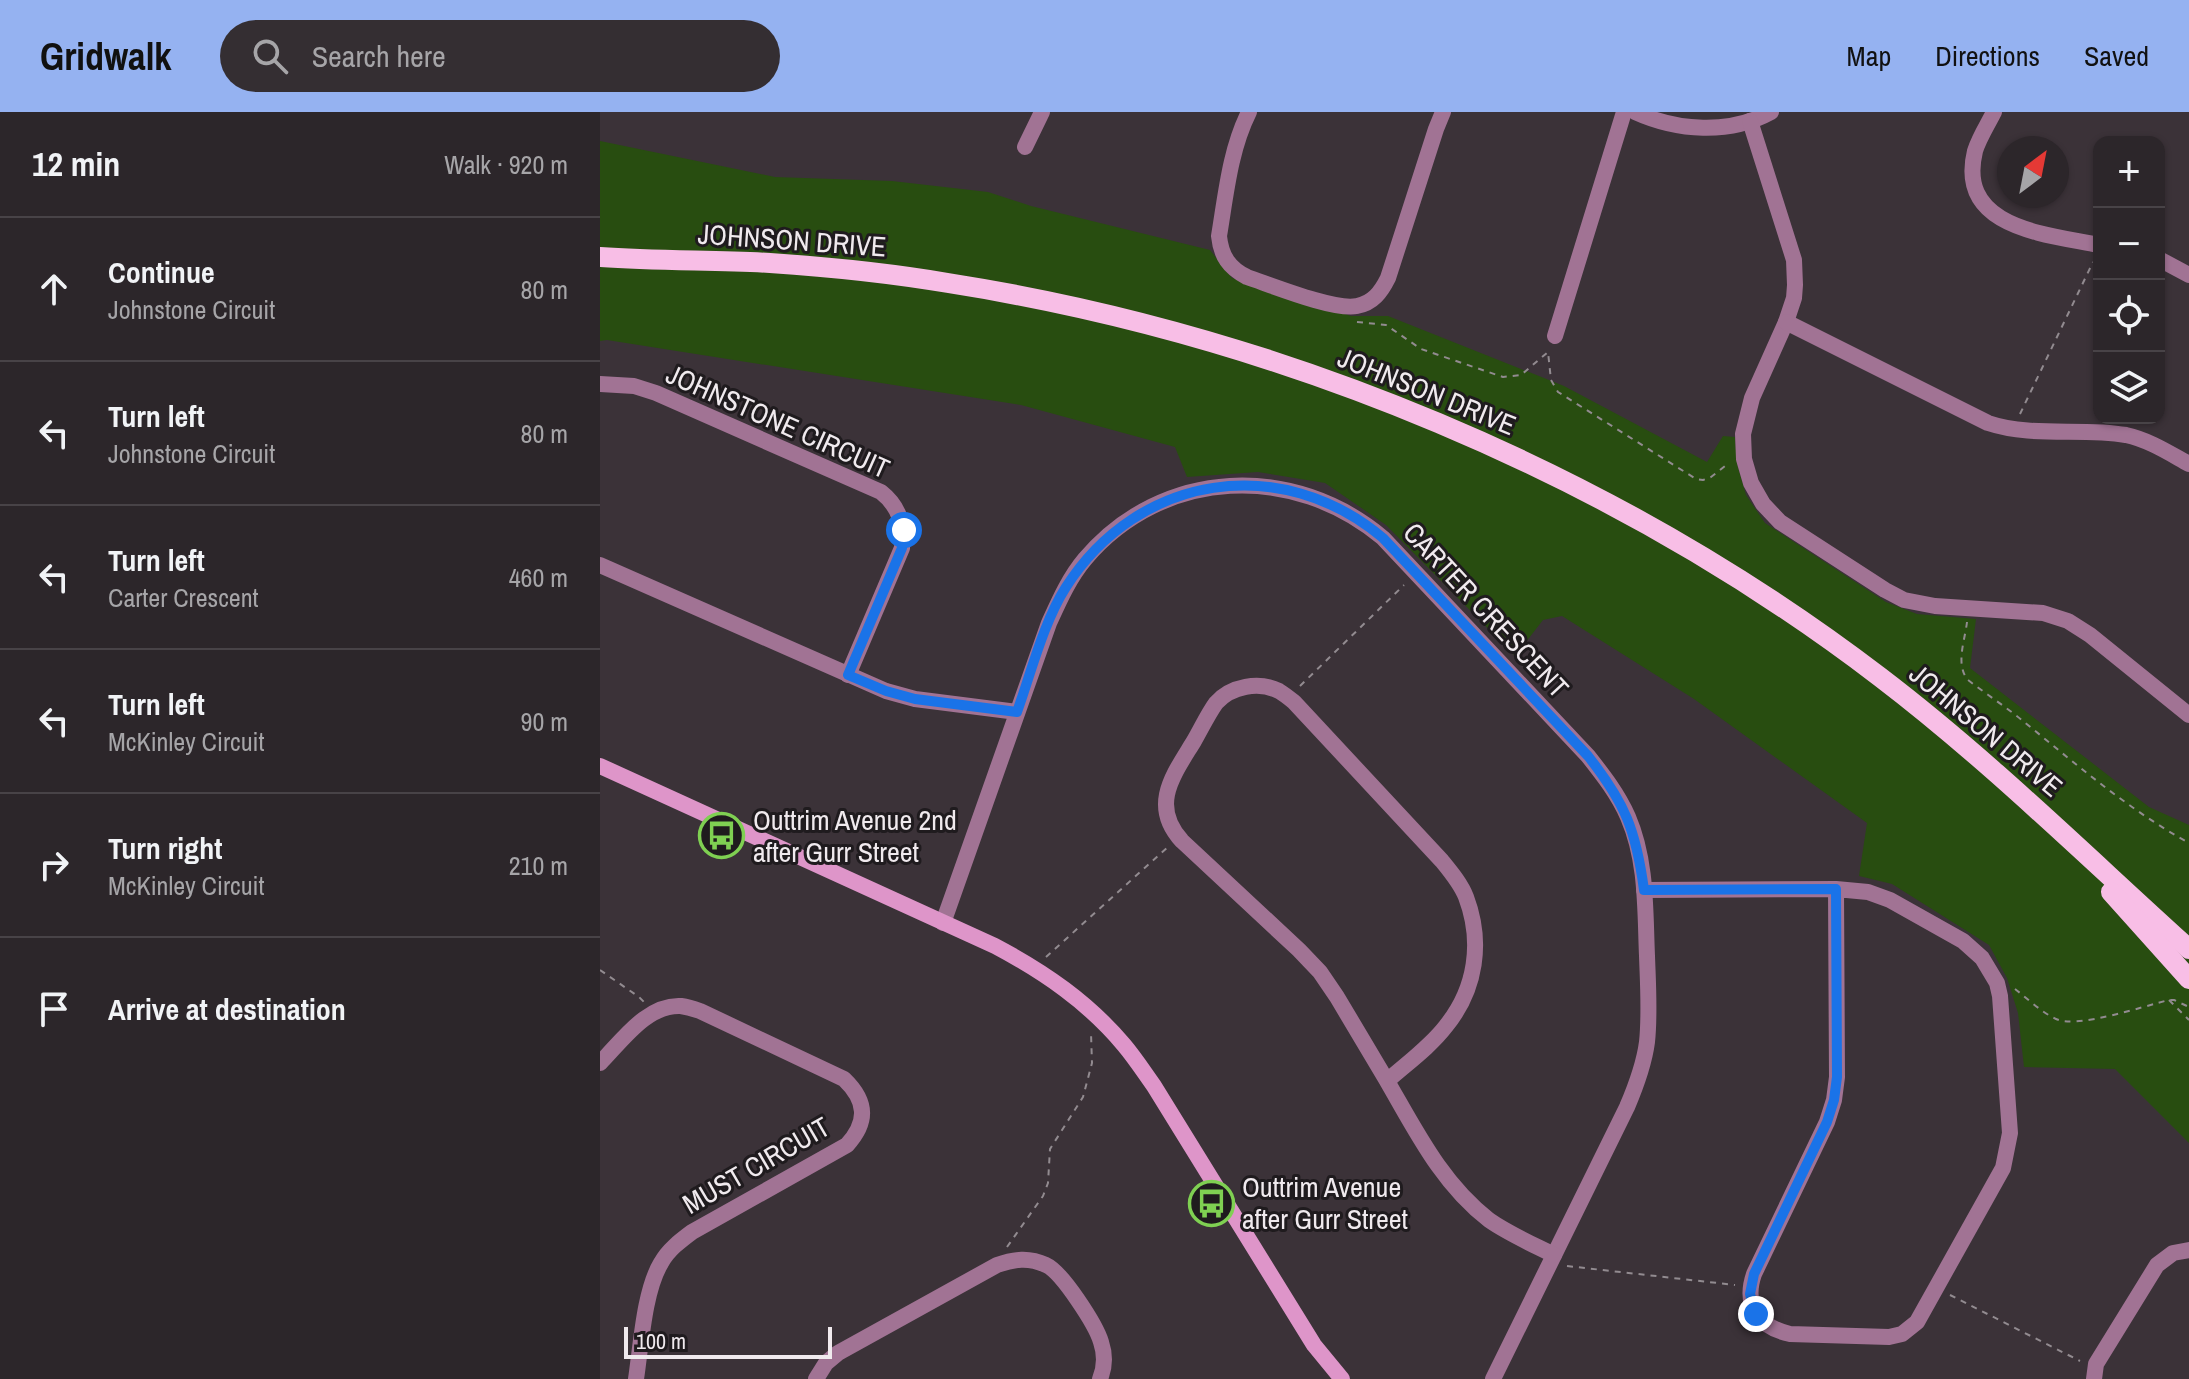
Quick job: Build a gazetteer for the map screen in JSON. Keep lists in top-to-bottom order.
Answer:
{
  "streets": {
    "main road": ["JOHNSON DRIVE"],
    "street": ["JOHNSTONE CIRCUIT", "CARTER CRESCENT", "MUST CIRCUIT"]
  },
  "places": {
    "bus stop": ["Outtrim Avenue 2nd after Gurr Street", "Outtrim Avenue after Gurr Street"]
  },
  "scale_bar": "100 m",
  "north": "top right",
  "page": {
    "header": "Gridwalk",
    "search": "Search here",
    "nav": ["Map", "Directions", "Saved"],
    "heading": ["12 min", "Walk · 920 m"],
    "map_buttons": ["+", "−"],
    "list": [
      ["Continue", "Johnstone Circuit", "80 m"],
      ["Turn left", "Johnstone Circuit", "80 m"],
      ["Turn left", "Carter Crescent", "460 m"],
      ["Turn left", "McKinley Circuit", "90 m"],
      ["Turn right", "McKinley Circuit", "210 m"],
      "Arrive at destination"
    ],
    "scale": "100 m"
  }
}
